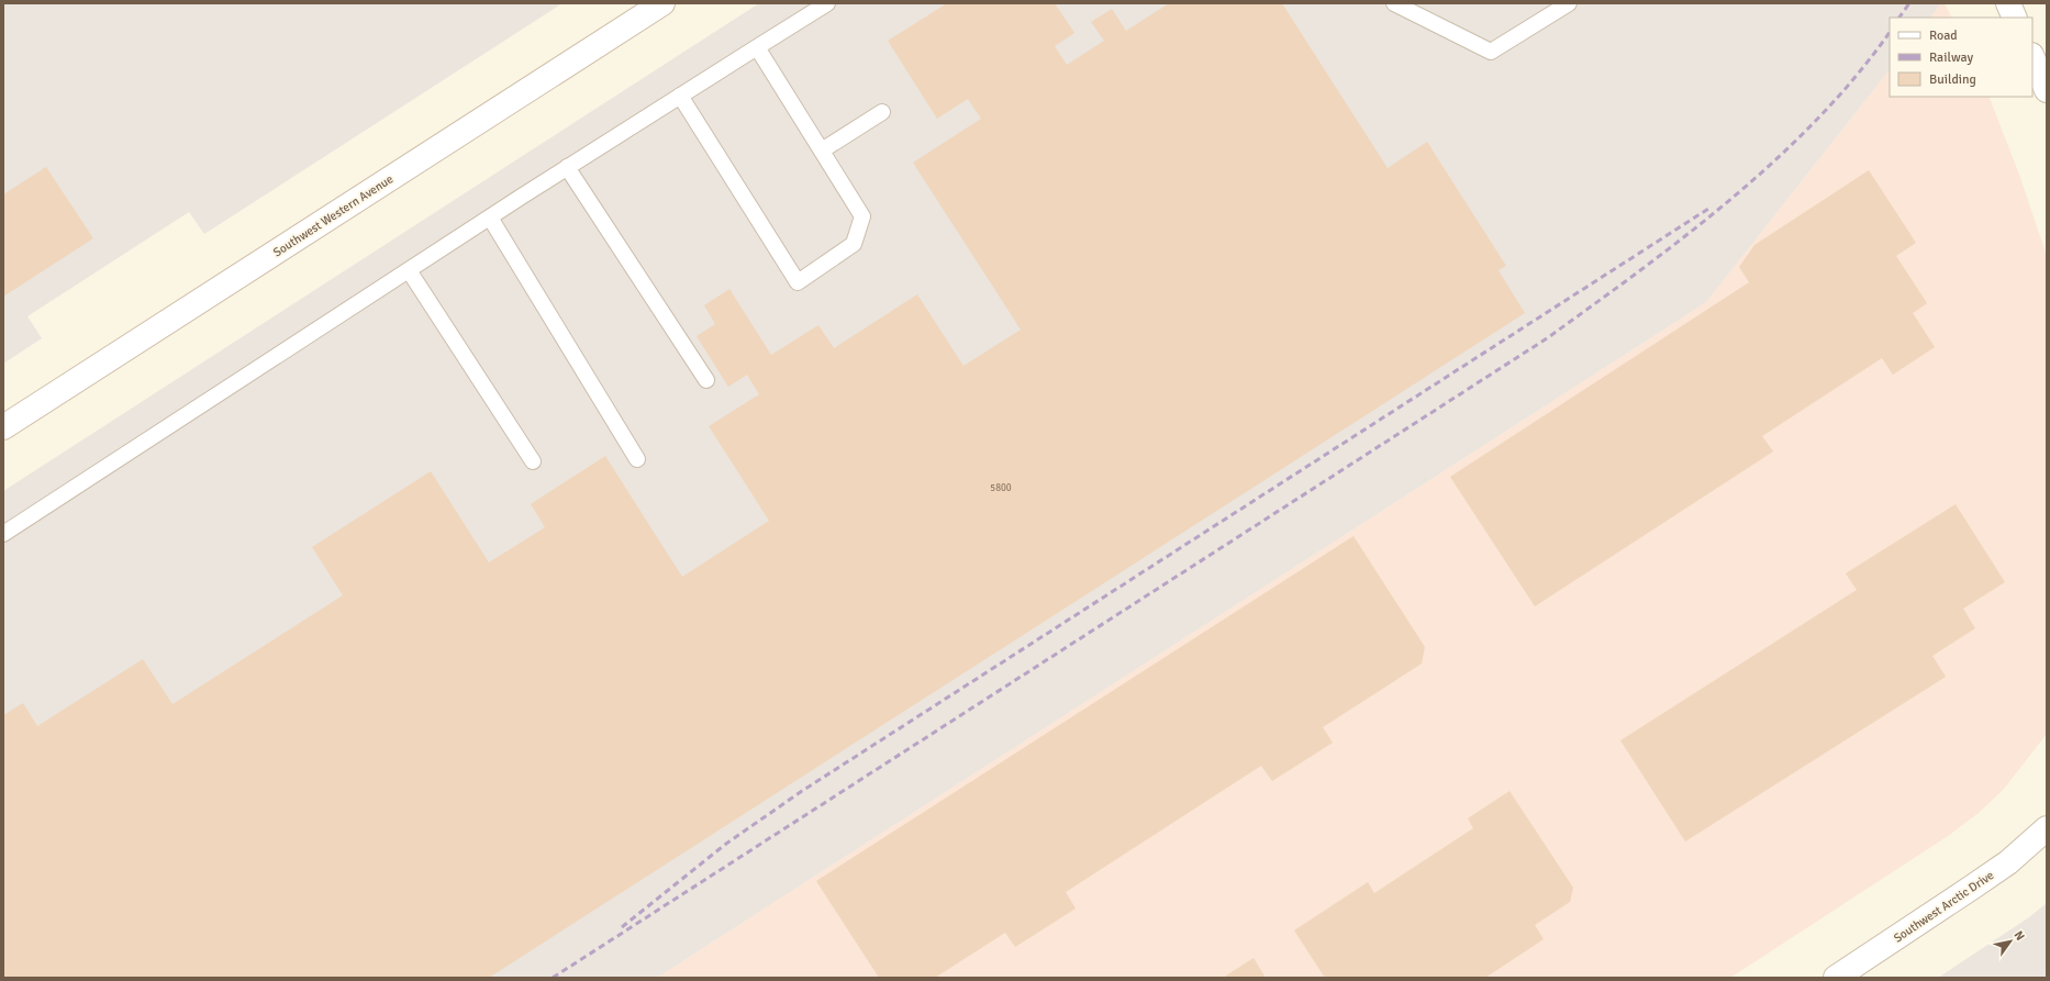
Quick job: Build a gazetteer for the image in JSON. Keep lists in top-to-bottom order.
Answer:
{
  "streets": {
    "main road": ["Southwest Western Avenue", "Southwest Arctic Drive"]
  },
  "house_numbers": ["5800"],
  "legend": ["Road", "Railway", "Building"],
  "north": "top right"
}
